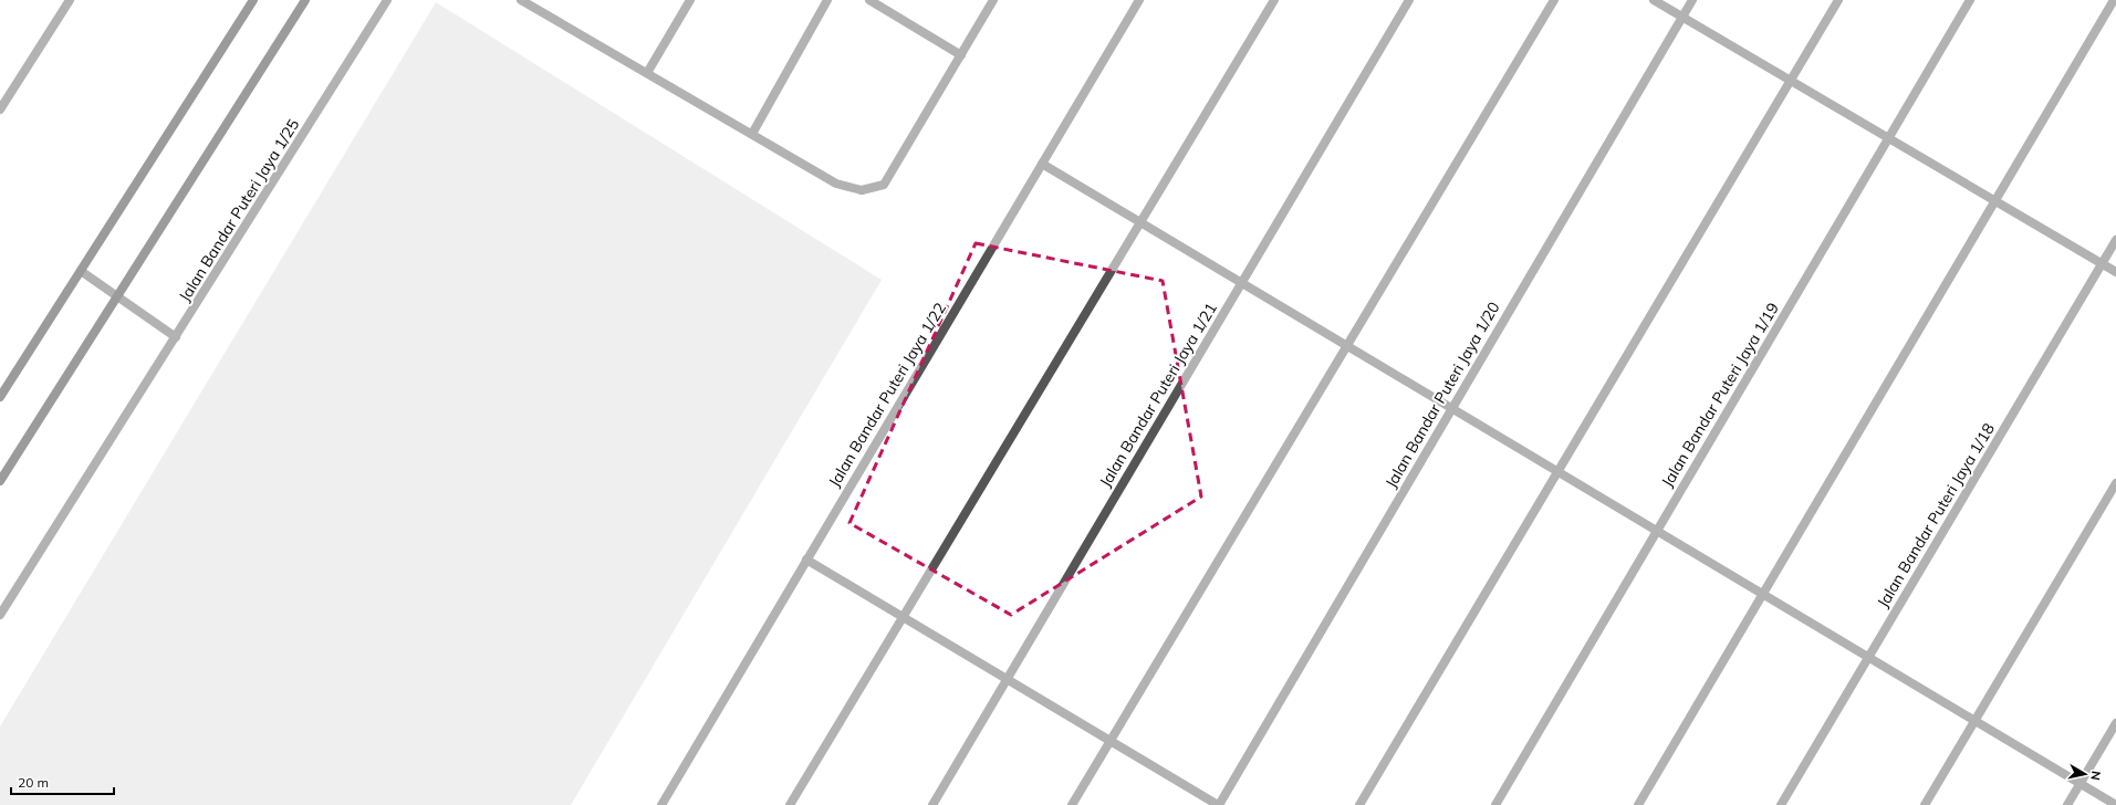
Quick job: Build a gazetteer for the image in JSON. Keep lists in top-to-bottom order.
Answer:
{
  "streets": {
    "street": [
      "Jalan Bandar Puteri Jaya 1/25",
      "Jalan Bandar Puteri Jaya 1/22",
      "Jalan Bandar Puteri Jaya 1/21",
      "Jalan Bandar Puteri Jaya 1/20",
      "Jalan Bandar Puteri Jaya 1/19",
      "Jalan Bandar Puteri Jaya 1/18"
    ]
  },
  "scale_bar": "20 m",
  "north": "right"
}
